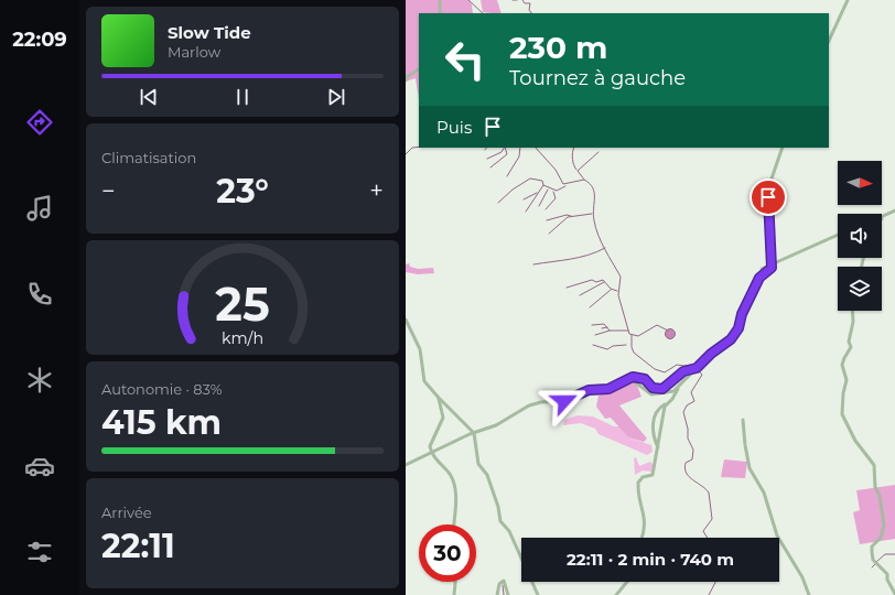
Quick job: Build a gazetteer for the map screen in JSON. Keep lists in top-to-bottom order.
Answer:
{
  "north": "right",
  "page": {
    "tabs": "22:09",
    "turn": ["230 m", "Tournez à gauche"],
    "song": ["Slow Tide", "Marlow"],
    "then": "Puis",
    "tile": [
      "Climatisation",
      ["Autonomie · 83%", "415 km"],
      ["Arrivée", "22:11"]
    ],
    "heat": ["−", "23°", "+"],
    "limit": "30",
    "trip": "22:11 · 2 min · 740 m",
    "gauge": ["25", "km/h"]
  }
}
